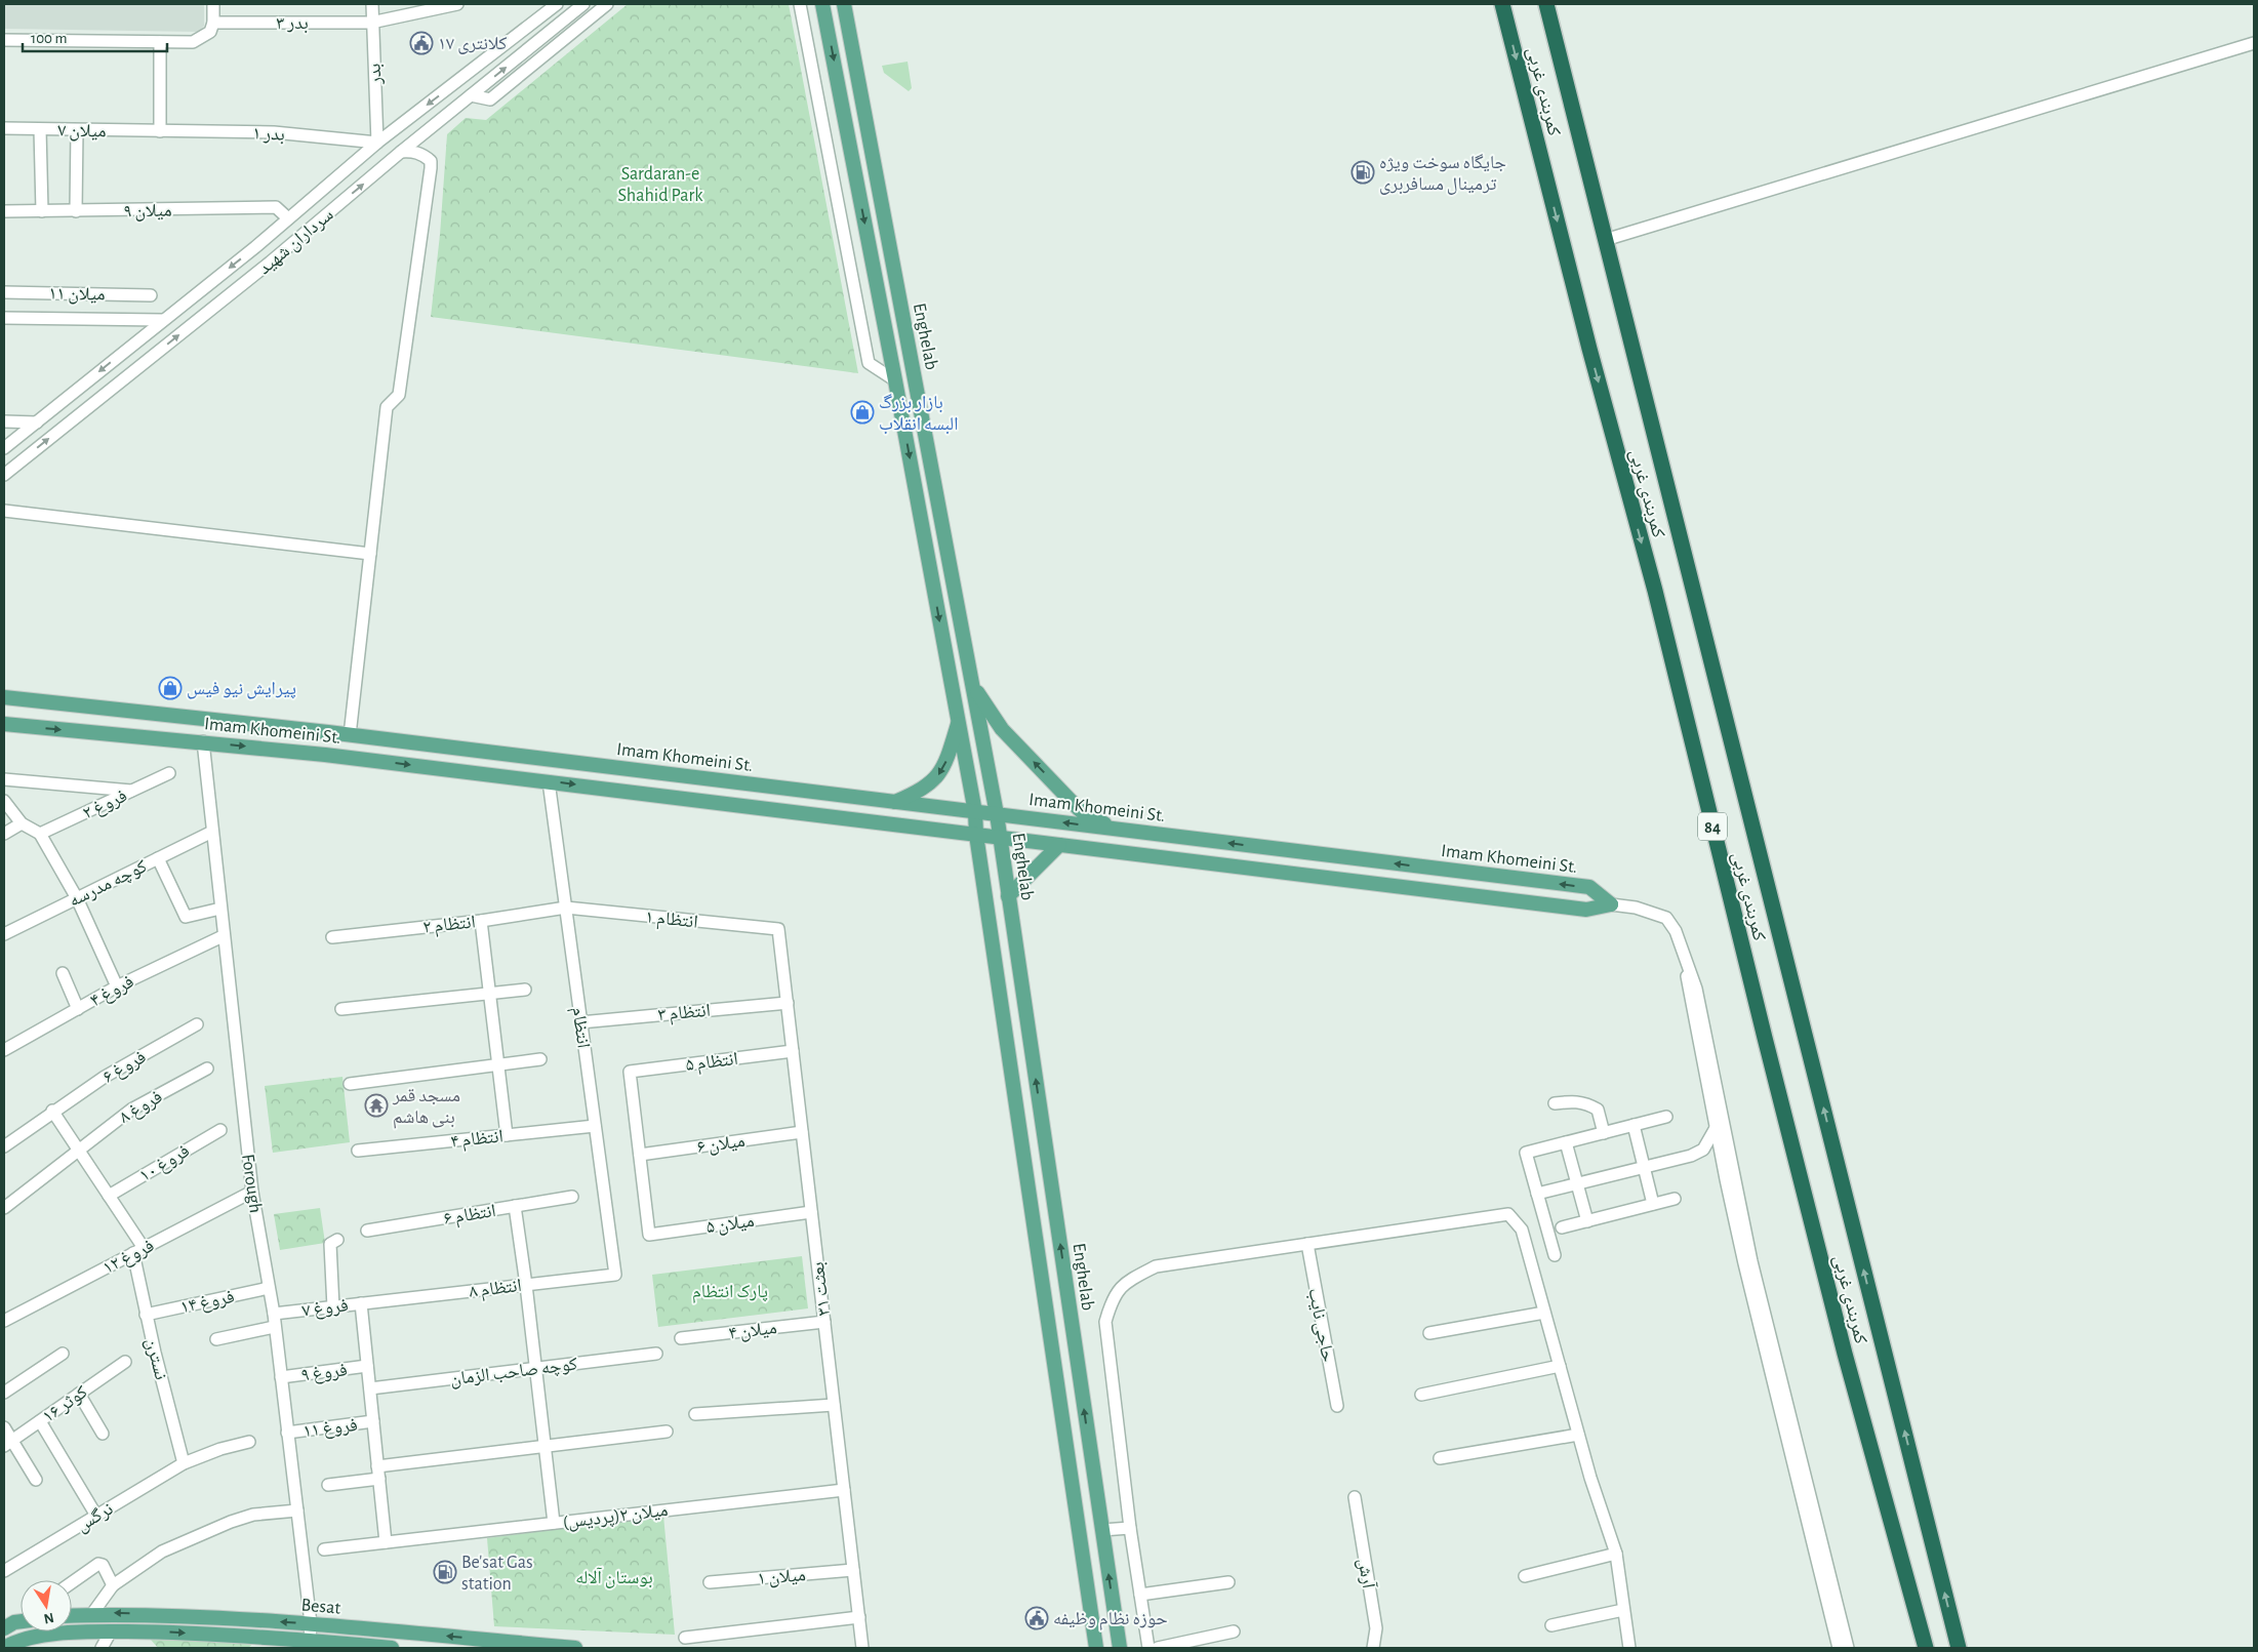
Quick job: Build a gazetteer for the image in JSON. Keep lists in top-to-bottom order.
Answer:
{
  "streets": {
    "highway": ["کمربندی غربی", "84"],
    "main road": ["Enghelab", "Imam Khomeini St.", "Besat"],
    "street": [
      "بدر ۳",
      "بدر",
      "میلان ۷",
      "بدر ۱",
      "میلان ۹",
      "سرداران شهید",
      "میلان ۱۱",
      "فروغ ۲",
      "کوچه مدرسه",
      "انتظام ۱",
      "انتظام ۲",
      "فروغ ۴",
      "انتظام ۳",
      "انتظام",
      "انتظام ۵",
      "فروغ ۶",
      "فروغ ۸",
      "انتظام ۴",
      "میلان ۶",
      "فروغ ۱۰",
      "Forough",
      "انتظام ۶",
      "میلان ۵",
      "فروغ ۱۲",
      "انتظام ۸",
      "بعثت ۳۱",
      "فروغ ۱۴",
      "فروغ ۷",
      "حاجی نایب",
      "میلان ۴",
      "نسترن",
      "کوچه صاحب الزمان",
      "فروغ ۹",
      "کوثر ۱۶",
      "فروغ ۱۱",
      "میلان ۲(پردیس)",
      "نرگس",
      "آرش",
      "میلان ۱"
    ]
  },
  "crossings": [
    ["بدر ۳", "بدر"],
    ["بدر", "بدر ۱"],
    ["بدر", "سرداران شهید"],
    ["میلان ۷", "بدر ۱"],
    ["بدر ۱", "سرداران شهید"],
    ["میلان ۹", "سرداران شهید"],
    ["Enghelab", "Imam Khomeini St."],
    ["Imam Khomeini St.", "انتظام"],
    ["Imam Khomeini St.", "Forough"],
    ["کوچه مدرسه", "Forough"],
    ["انتظام ۱", "انتظام ۲"],
    ["انتظام ۱", "انتظام"],
    ["انتظام ۱", "بعثت ۳۱"],
    ["انتظام ۲", "انتظام"],
    ["فروغ ۴", "Forough"],
    ["انتظام ۳", "انتظام"],
    ["انتظام ۳", "بعثت ۳۱"],
    ["انتظام", "انتظام ۴"],
    ["انتظام", "انتظام ۸"],
    ["انتظام ۵", "میلان ۶"],
    ["انتظام ۵", "میلان ۵"],
    ["انتظام ۵", "بعثت ۳۱"],
    ["میلان ۶", "میلان ۵"],
    ["میلان ۶", "بعثت ۳۱"],
    ["Forough", "فروغ ۱۲"],
    ["Forough", "فروغ ۱۴"],
    ["Forough", "فروغ ۷"],
    ["Forough", "فروغ ۹"],
    ["Forough", "فروغ ۱۱"],
    ["Forough", "Besat"],
    ["میلان ۵", "بعثت ۳۱"],
    ["فروغ ۱۲", "نسترن"],
    ["انتظام ۸", "فروغ ۷"],
    ["بعثت ۳۱", "میلان ۴"],
    ["بعثت ۳۱", "میلان ۲(پردیس)"],
    ["بعثت ۳۱", "میلان ۱"],
    ["فروغ ۱۴", "نسترن"],
    ["نسترن", "نرگس"]
  ],
  "parks": ["Sardaran-e Shahid Park", "پارک انتظام", "بوستان آلاله"],
  "places": {
    "public building": ["کلانتری ۱۷", "حوزه نظام وظیفه"],
    "fuel station": ["جایگاه سوخت ویژه ترمینال مسافربری", "Be'sat Gas station"],
    "shop": ["بازار بزرگ البسه انقلاب", "پیرایش نیو فیس"],
    "temple": ["مسجد قمر بنی هاشم"]
  },
  "scale_bar": "100 m",
  "north": "bottom"
}
